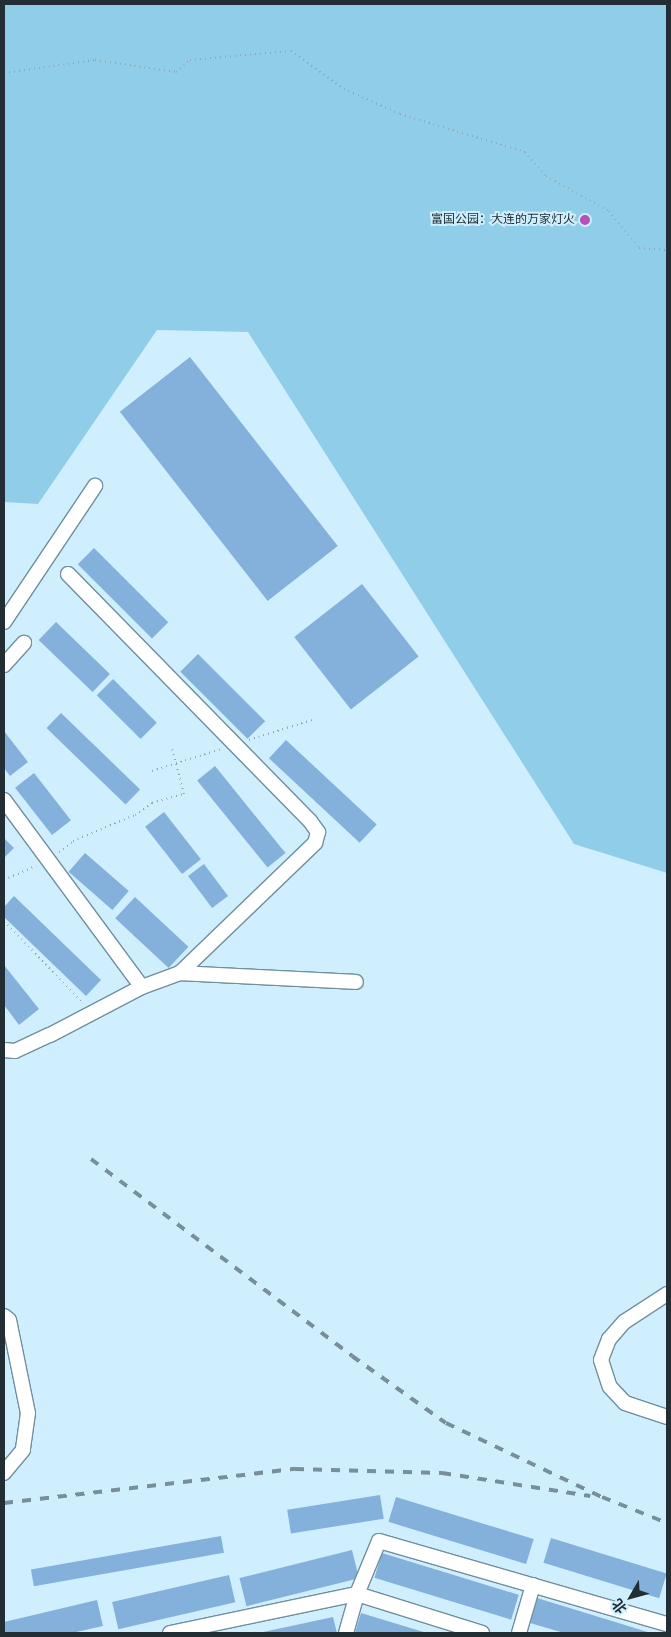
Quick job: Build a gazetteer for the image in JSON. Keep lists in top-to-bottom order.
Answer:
{
  "places": ["富国公园：大连的万家灯火"],
  "north": "bottom left"
}
